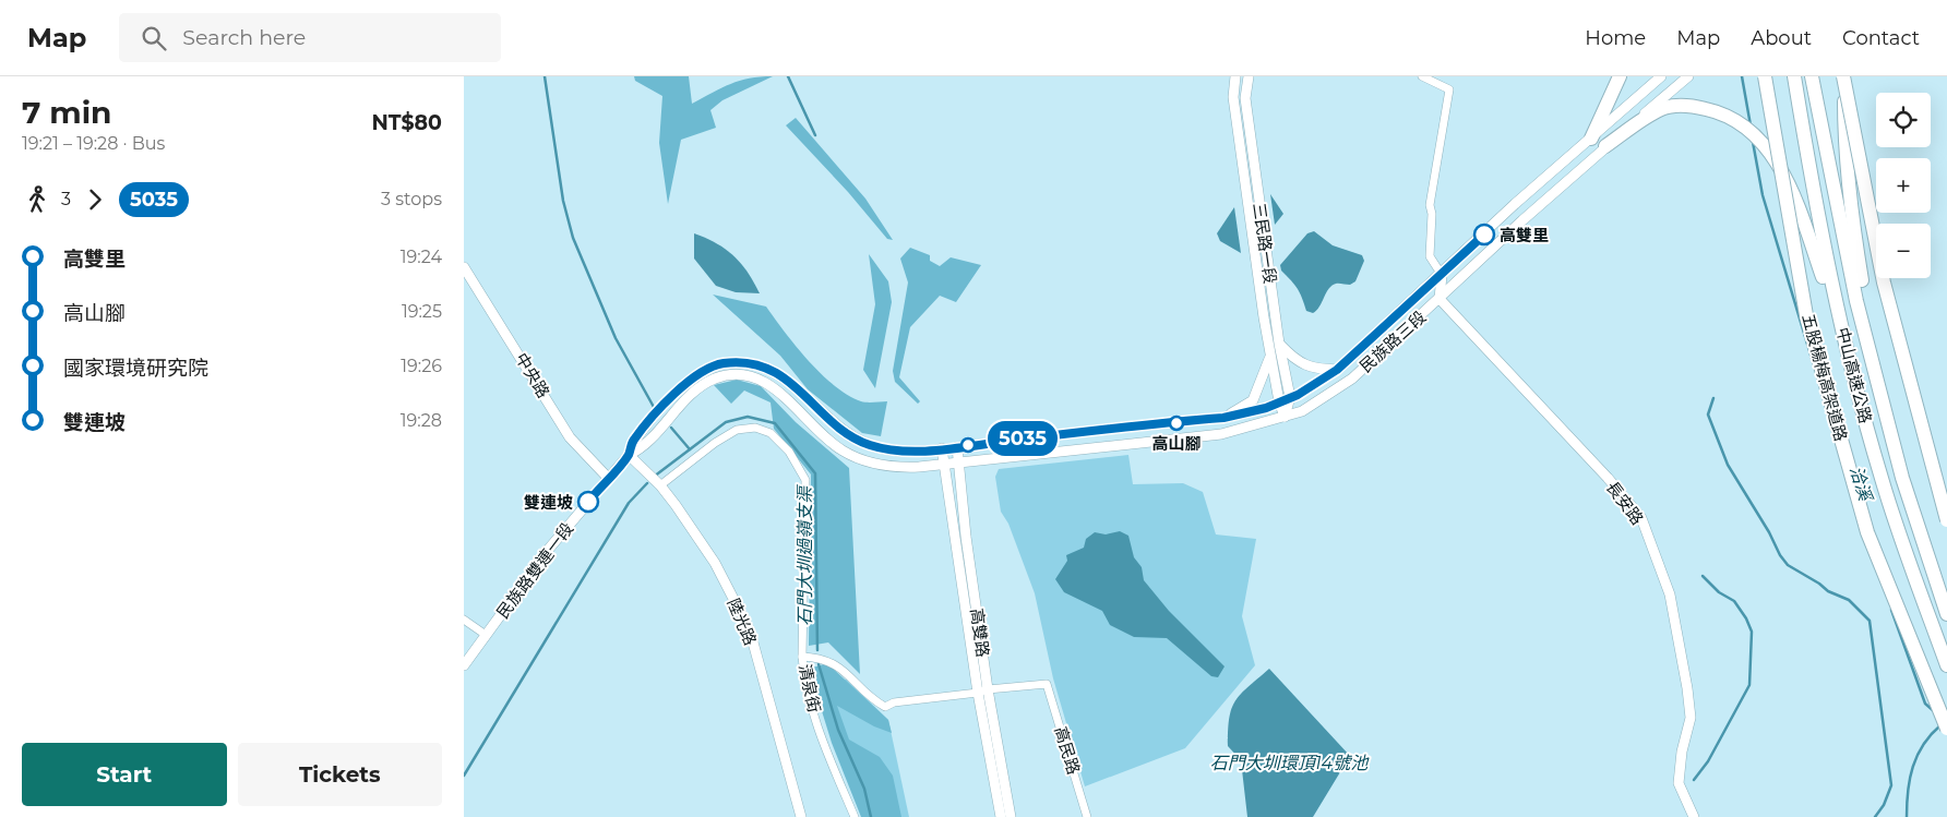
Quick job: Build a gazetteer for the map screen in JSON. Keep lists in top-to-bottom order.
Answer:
{
  "streets": {
    "highway": ["中山高速公路", "五股楊梅高架道路"],
    "street": [
      "三民路一段",
      "民族路三段",
      "中央路",
      "長安路",
      "民族路雙連一段",
      "陸光路",
      "高雙路",
      "清泉街",
      "高民路"
    ]
  },
  "crossings": [
    ["三民路一段", "民族路三段"],
    ["民族路三段", "中央路"],
    ["民族路三段", "長安路"],
    ["民族路三段", "民族路雙連一段"],
    ["民族路三段", "陸光路"],
    ["民族路三段", "高雙路"],
    ["中央路", "民族路雙連一段"],
    ["陸光路", "清泉街"],
    ["高雙路", "高民路"]
  ],
  "water": ["洽溪", "石門大圳過嶺支渠", "石門大圳環頂14號池"],
  "places": ["高雙里", "高山腳", "雙連坡"],
  "lines": ["bus line 5035"],
  "page": {
    "header": "Map",
    "search": "Search here",
    "nav": [
      "Home",
      "Map",
      "About",
      "Contact"
    ],
    "heading": ["7 min", "19:21 – 19:28 · Bus", "NT$80"],
    "on_map": "5035",
    "map_buttons": ["+", "−"],
    "legs": ["3", "5035", "3 stops"],
    "list": [
      {
        "name": "高雙里",
        "value": "19:24"
      },
      {
        "name": "高山腳",
        "value": "19:25"
      },
      {
        "name": "國家環境研究院",
        "value": "19:26"
      },
      {
        "name": "雙連坡",
        "value": "19:28"
      }
    ],
    "buttons": ["Start", "Tickets"]
  }
}
